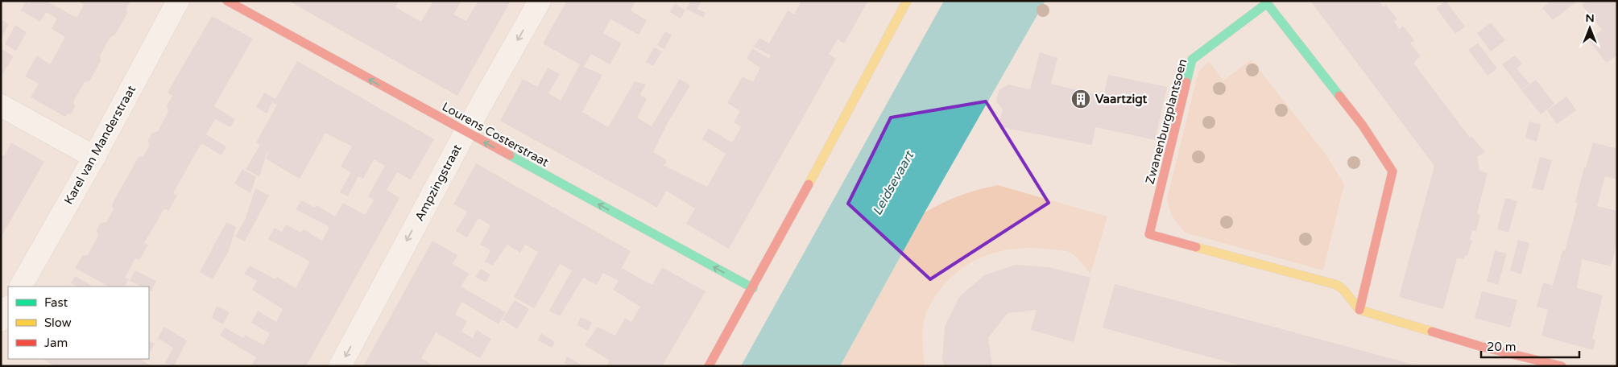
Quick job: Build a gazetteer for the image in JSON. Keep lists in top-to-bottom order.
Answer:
{
  "streets": {
    "street": [
      "Zwanenburgplantsoen",
      "Lourens Costerstraat",
      "Karel van Manderstraat",
      "Ampzingstraat"
    ]
  },
  "crossings": [
    ["Lourens Costerstraat", "Ampzingstraat"]
  ],
  "one_way": ["Lourens Costerstraat", "Ampzingstraat"],
  "water": ["Leidsevaart"],
  "places": {
    "building": ["Vaartzigt"]
  },
  "legend": ["Fast", "Slow", "Jam"],
  "scale_bar": "20 m",
  "north": "top"
}
